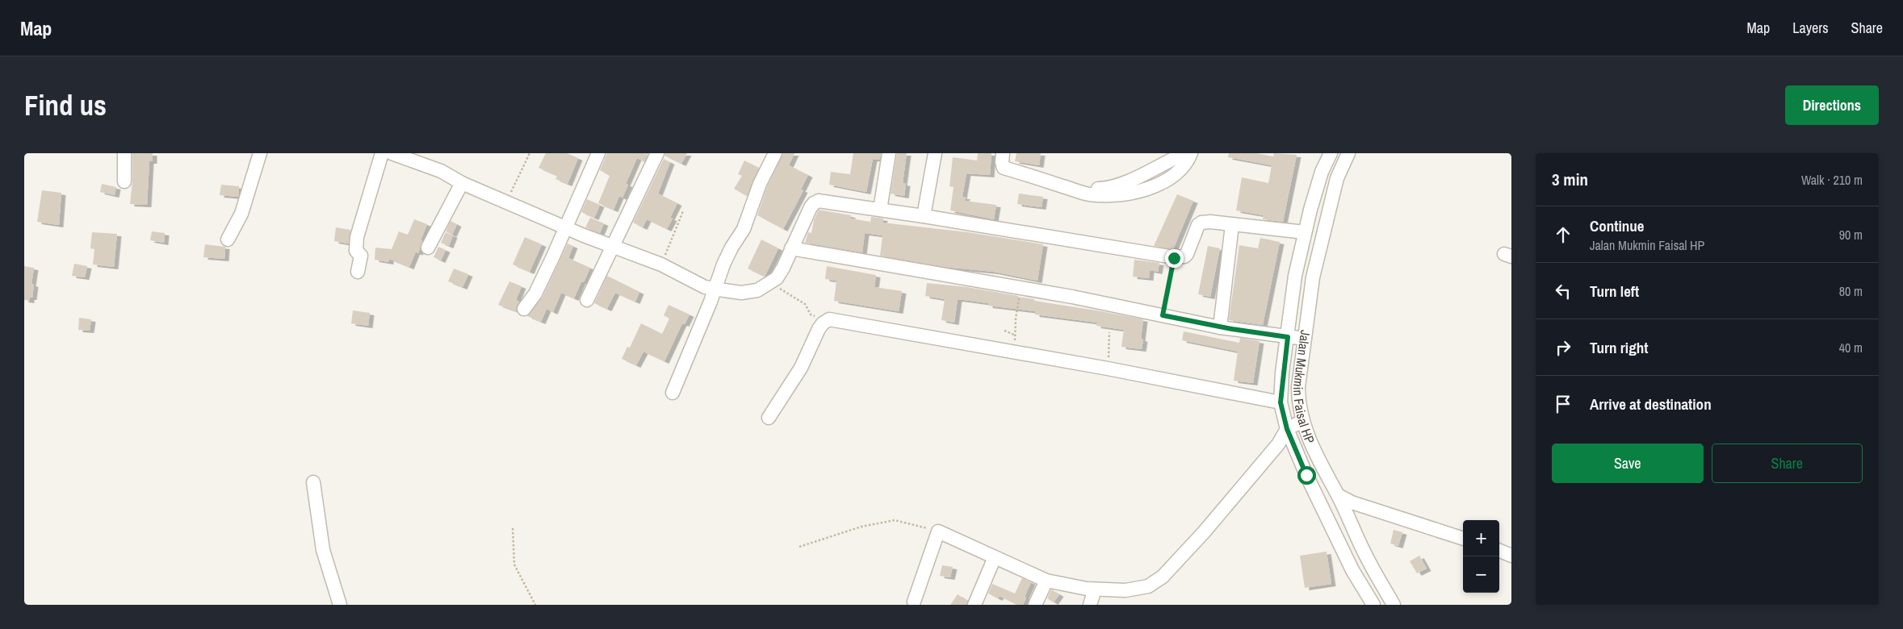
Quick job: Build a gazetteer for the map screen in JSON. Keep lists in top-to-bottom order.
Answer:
{
  "streets": {
    "street": ["Jalan Mukmin Faisal HP"]
  },
  "page": {
    "header": "Map",
    "nav": ["Map", "Layers", "Share"],
    "buttons": [
      "Directions",
      ["Save", "Share"]
    ],
    "title": "Find us",
    "heading": ["3 min", "Walk · 210 m"],
    "list": [
      ["Continue", "Jalan Mukmin Faisal HP", "90 m"],
      ["Turn left", "80 m"],
      ["Turn right", "40 m"],
      "Arrive at destination"
    ],
    "map_buttons": ["+", "−"]
  }
}
